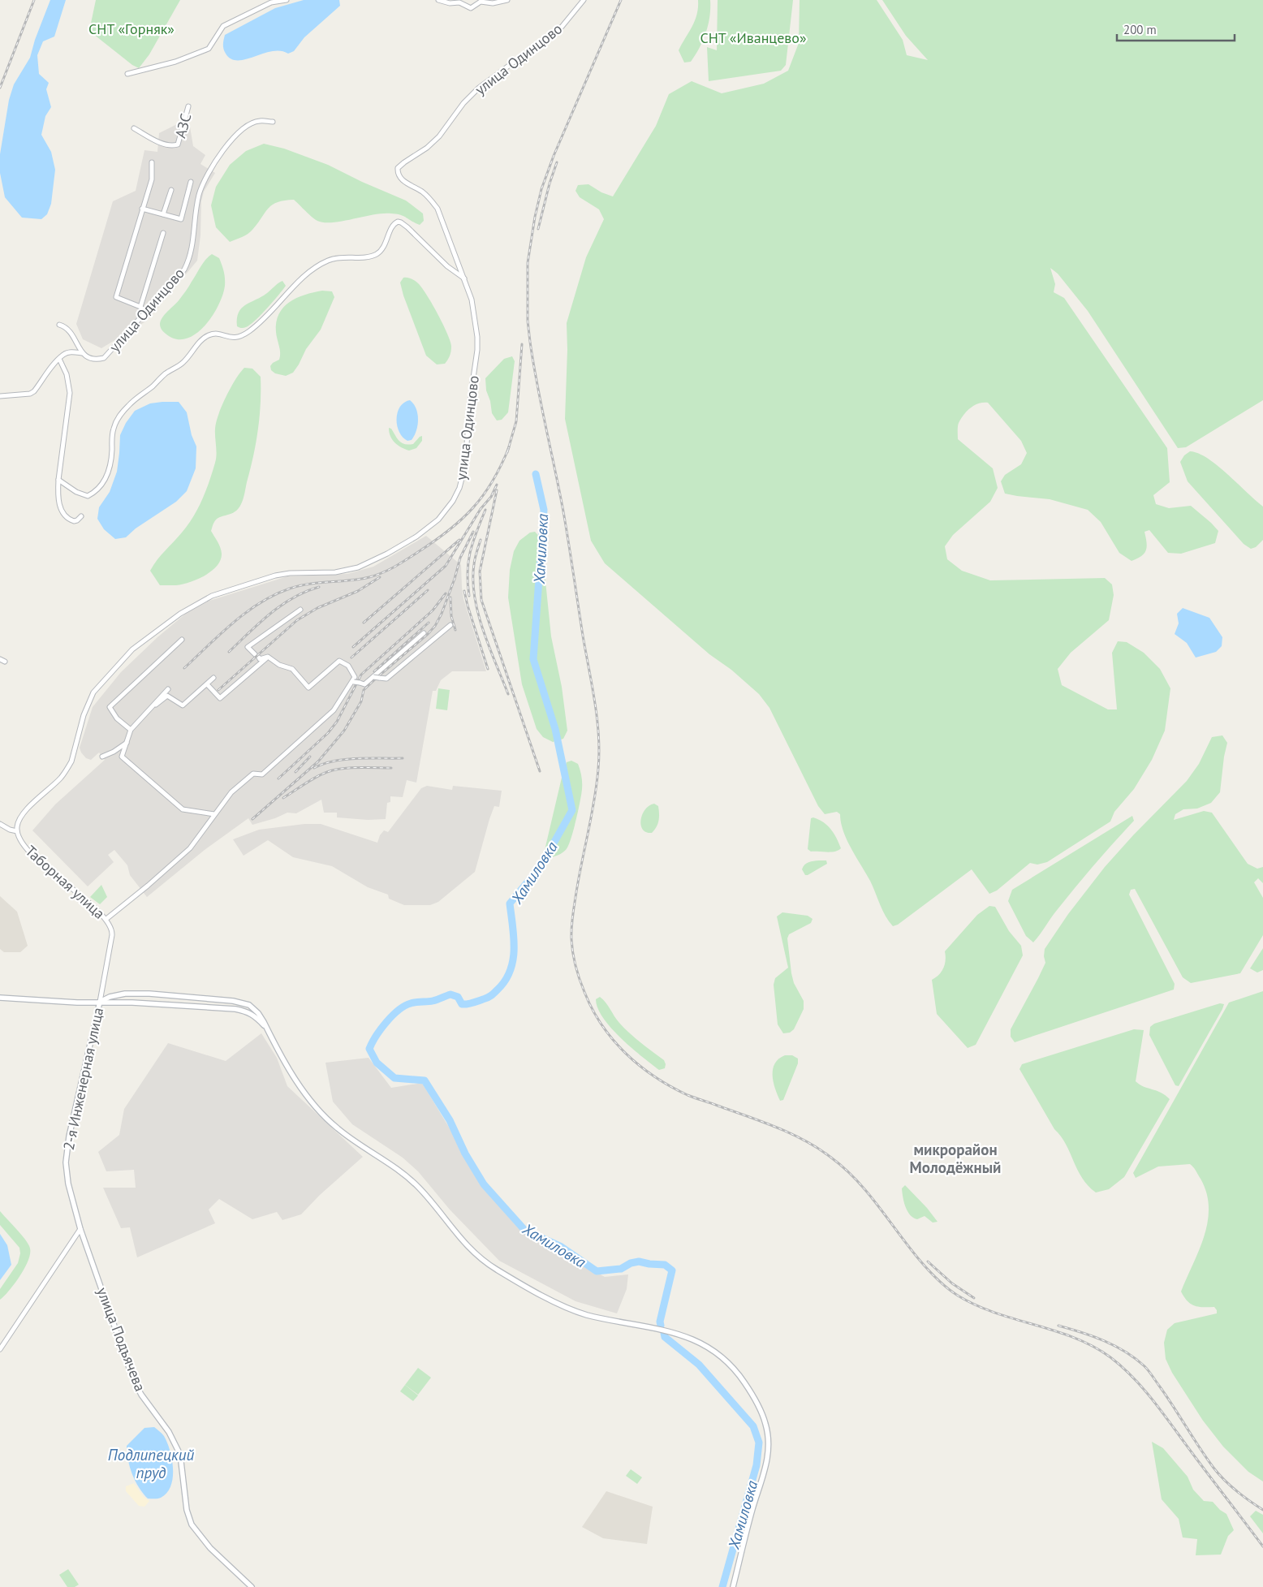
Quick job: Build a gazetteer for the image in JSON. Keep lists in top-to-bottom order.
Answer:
{
  "streets": {
    "main road": ["2-я Инженерная улица", "улица Подъячева"],
    "street": ["улица Одинцово", "АЗС", "Таборная улица"]
  },
  "crossings": [
    ["улица Одинцово", "Таборная улица"],
    ["Таборная улица", "2-я Инженерная улица"],
    ["2-я Инженерная улица", "улица Подъячева"]
  ],
  "districts": ["микрорайон Молодёжный"],
  "water": ["Хамиловка", "Подлипецкий пруд"],
  "parks": ["СНТ «Горняк»", "СНТ «Иванцево»"],
  "scale_bar": "200 m"
}
